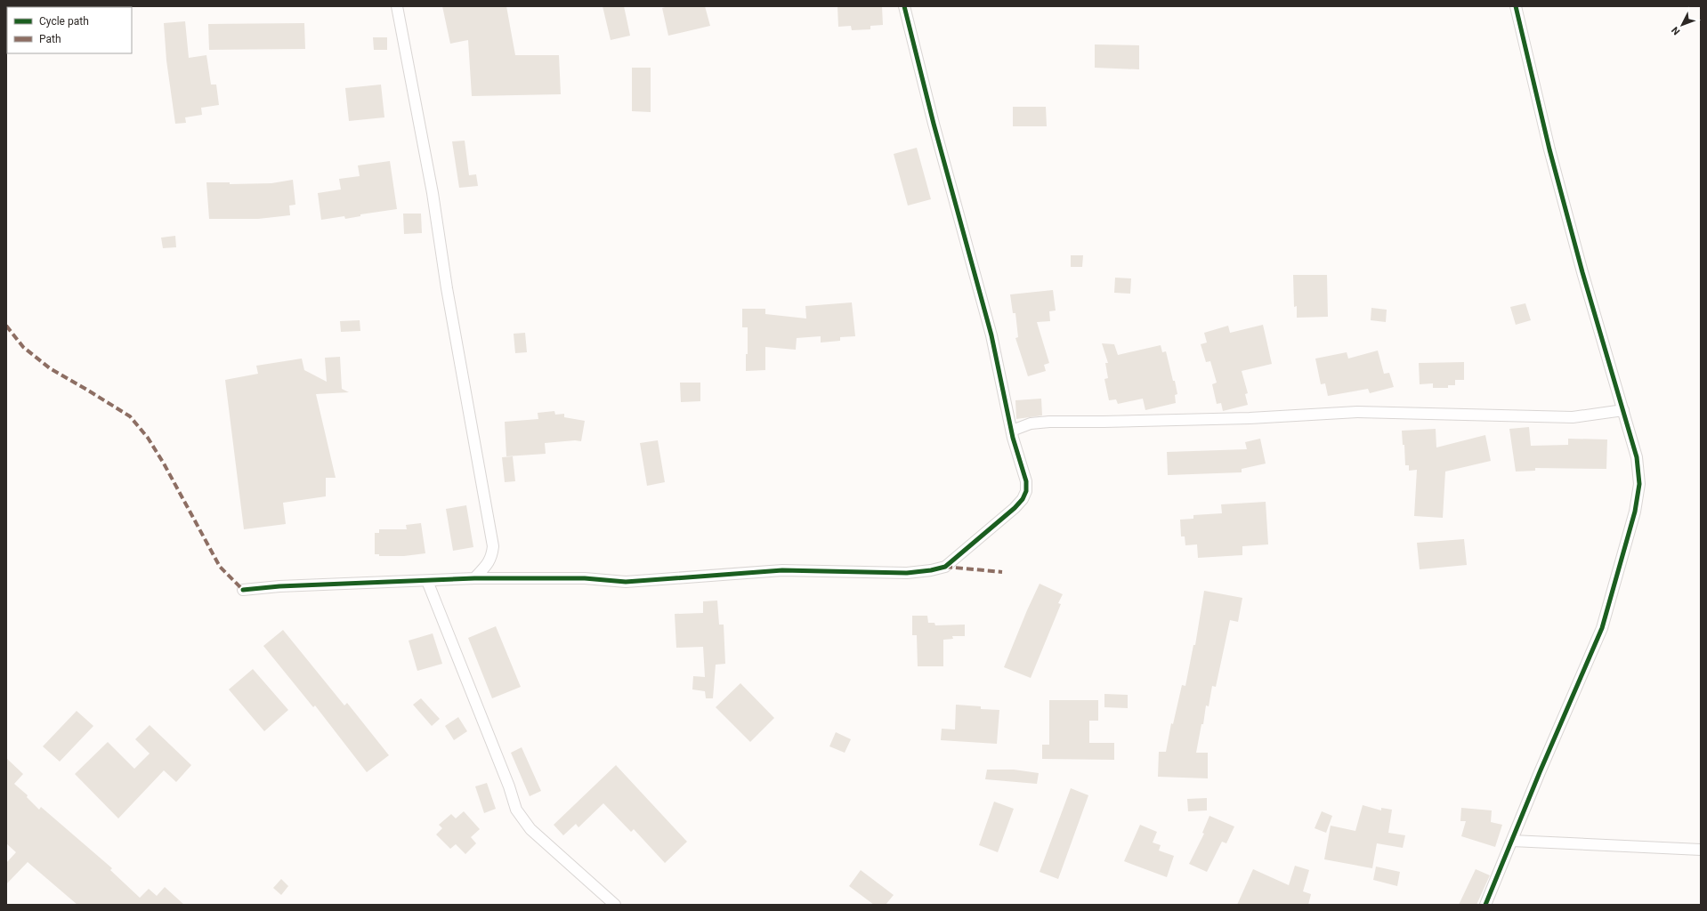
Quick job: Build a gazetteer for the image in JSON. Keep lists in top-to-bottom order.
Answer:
{
  "legend": ["Cycle path", "Path"],
  "north": "bottom left"
}
